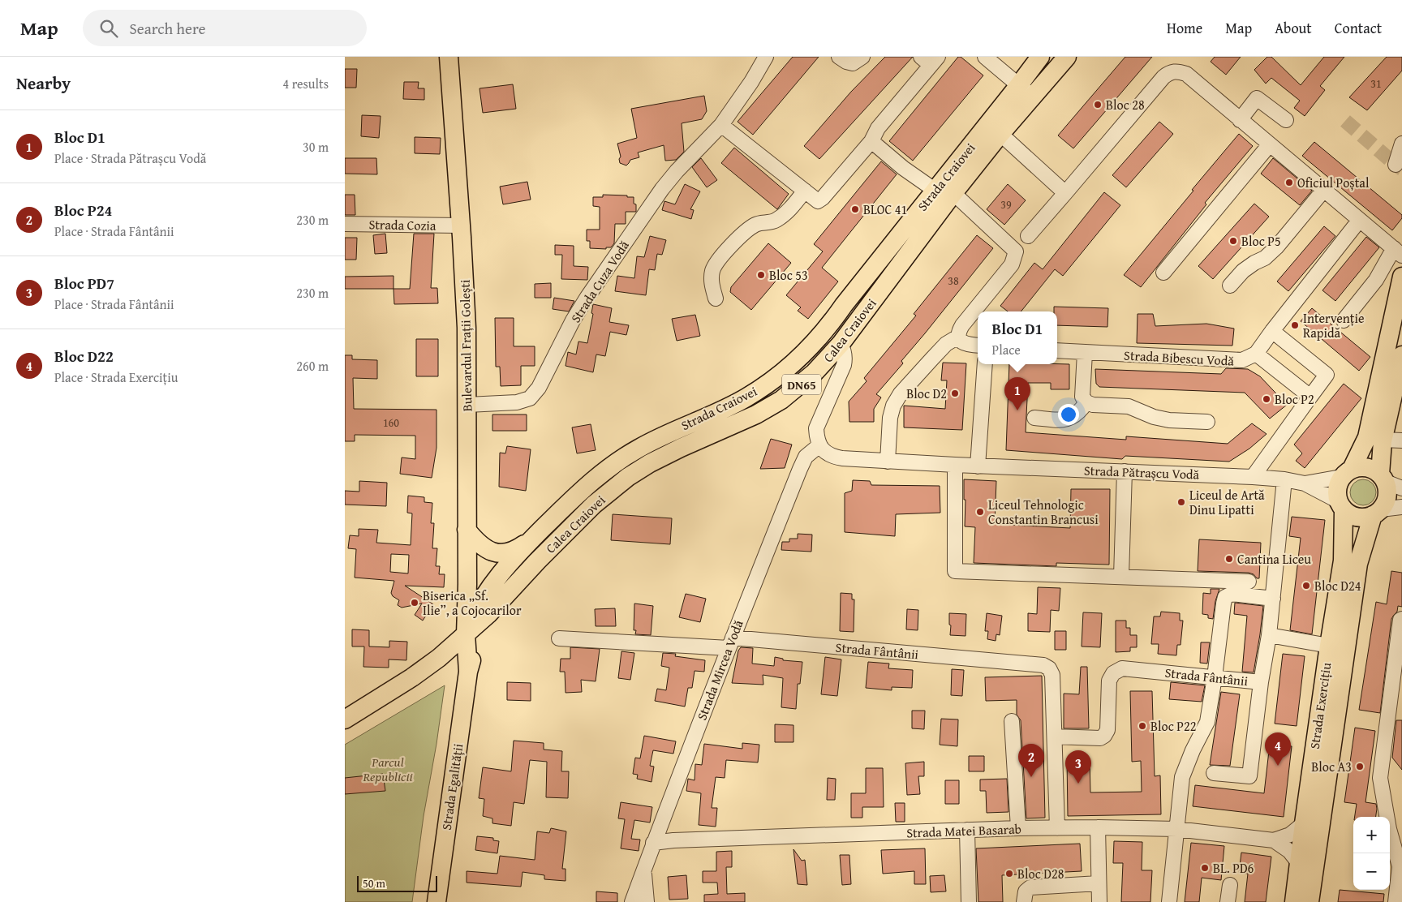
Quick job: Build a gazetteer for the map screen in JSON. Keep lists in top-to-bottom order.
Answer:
{
  "streets": {
    "main road": [
      "Strada Craiovei",
      "Calea Craiovei",
      "Bulevardul Frații Golești",
      "DN65",
      "Strada Exercițiu",
      "Strada Egalității"
    ],
    "street": [
      "Strada Cozia",
      "Strada Cuza Vodă",
      "Strada Bibescu Vodă",
      "Strada Pătrașcu Vodă",
      "Strada Fântânii",
      "Strada Mircea Vodă",
      "Strada Matei Basarab"
    ]
  },
  "crossings": [
    ["Strada Craiovei", "Calea Craiovei"],
    ["Strada Craiovei", "Bulevardul Frații Golești"],
    ["Strada Craiovei", "DN65"],
    ["Strada Cozia", "Bulevardul Frații Golești"],
    ["Strada Cuza Vodă", "Bulevardul Frații Golești"],
    ["Calea Craiovei", "Bulevardul Frații Golești"],
    ["Calea Craiovei", "DN65"],
    ["Bulevardul Frații Golești", "DN65"],
    ["DN65", "Strada Egalității"],
    ["Strada Pătrașcu Vodă", "Strada Fântânii"],
    ["Strada Pătrașcu Vodă", "Strada Mircea Vodă"],
    ["Strada Fântânii", "Strada Mircea Vodă"],
    ["Strada Fântânii", "Strada Matei Basarab"],
    ["Strada Mircea Vodă", "Strada Matei Basarab"]
  ],
  "parks": ["Parcul Republicii"],
  "places": [
    "Bloc 28",
    "Oficiul Poștal",
    "BLOC 41",
    "Bloc P5",
    "Bloc 53",
    "Intervenție Rapidă",
    "Bloc D2",
    "Bloc P2",
    "Liceul de Artă Dinu Lipatti",
    "Liceul Tehnologic Constantin Brancusi",
    "Cantina Liceu",
    "Bloc D24",
    "Biserica „Sf. Ilie”, a Cojocarilor",
    "Bloc P22",
    "Bloc A3",
    "BL. PD6",
    "Bloc D28"
  ],
  "house_numbers": [
    "31",
    "39",
    "38",
    "160"
  ],
  "scale_bar": "50 m",
  "page": {
    "header": "Map",
    "search": "Search here",
    "nav": [
      "Home",
      "Map",
      "About",
      "Contact"
    ],
    "heading": ["Nearby", "4 results"],
    "list": [
      {
        "mark": "1",
        "name": "Bloc D1",
        "note": "Place · Strada Pătrașcu Vodă",
        "value": "30 m"
      },
      {
        "mark": "2",
        "name": "Bloc P24",
        "note": "Place · Strada Fântânii",
        "value": "230 m"
      },
      {
        "mark": "3",
        "name": "Bloc PD7",
        "note": "Place · Strada Fântânii",
        "value": "230 m"
      },
      {
        "mark": "4",
        "name": "Bloc D22",
        "note": "Place · Strada Exercițiu",
        "value": "260 m"
      }
    ],
    "popup": ["Bloc D1", "Place"],
    "pins": [
      "1",
      "4",
      "2",
      "3"
    ],
    "map_buttons": ["+", "−"],
    "scale": "50 m"
  }
}
